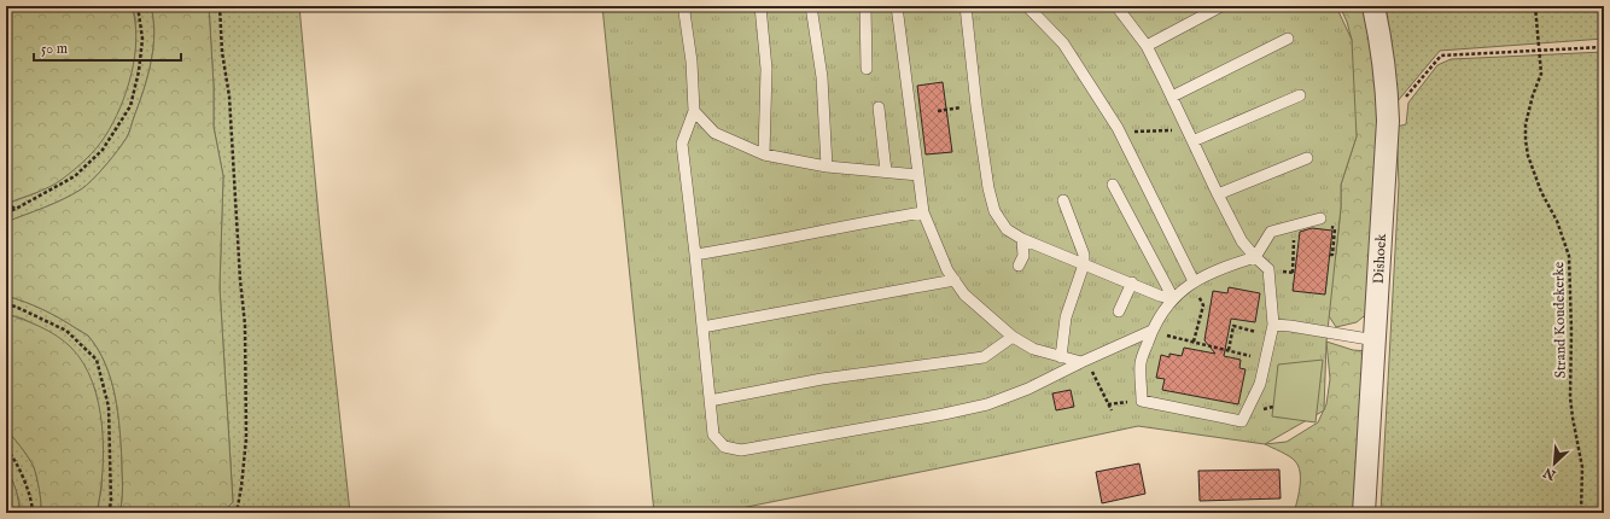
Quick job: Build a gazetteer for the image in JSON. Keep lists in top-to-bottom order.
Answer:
{
  "streets": {
    "street": ["Dishoek"],
    "path": ["Strand Koudekerke"]
  },
  "scale_bar": "50 m",
  "north": "bottom left"
}
